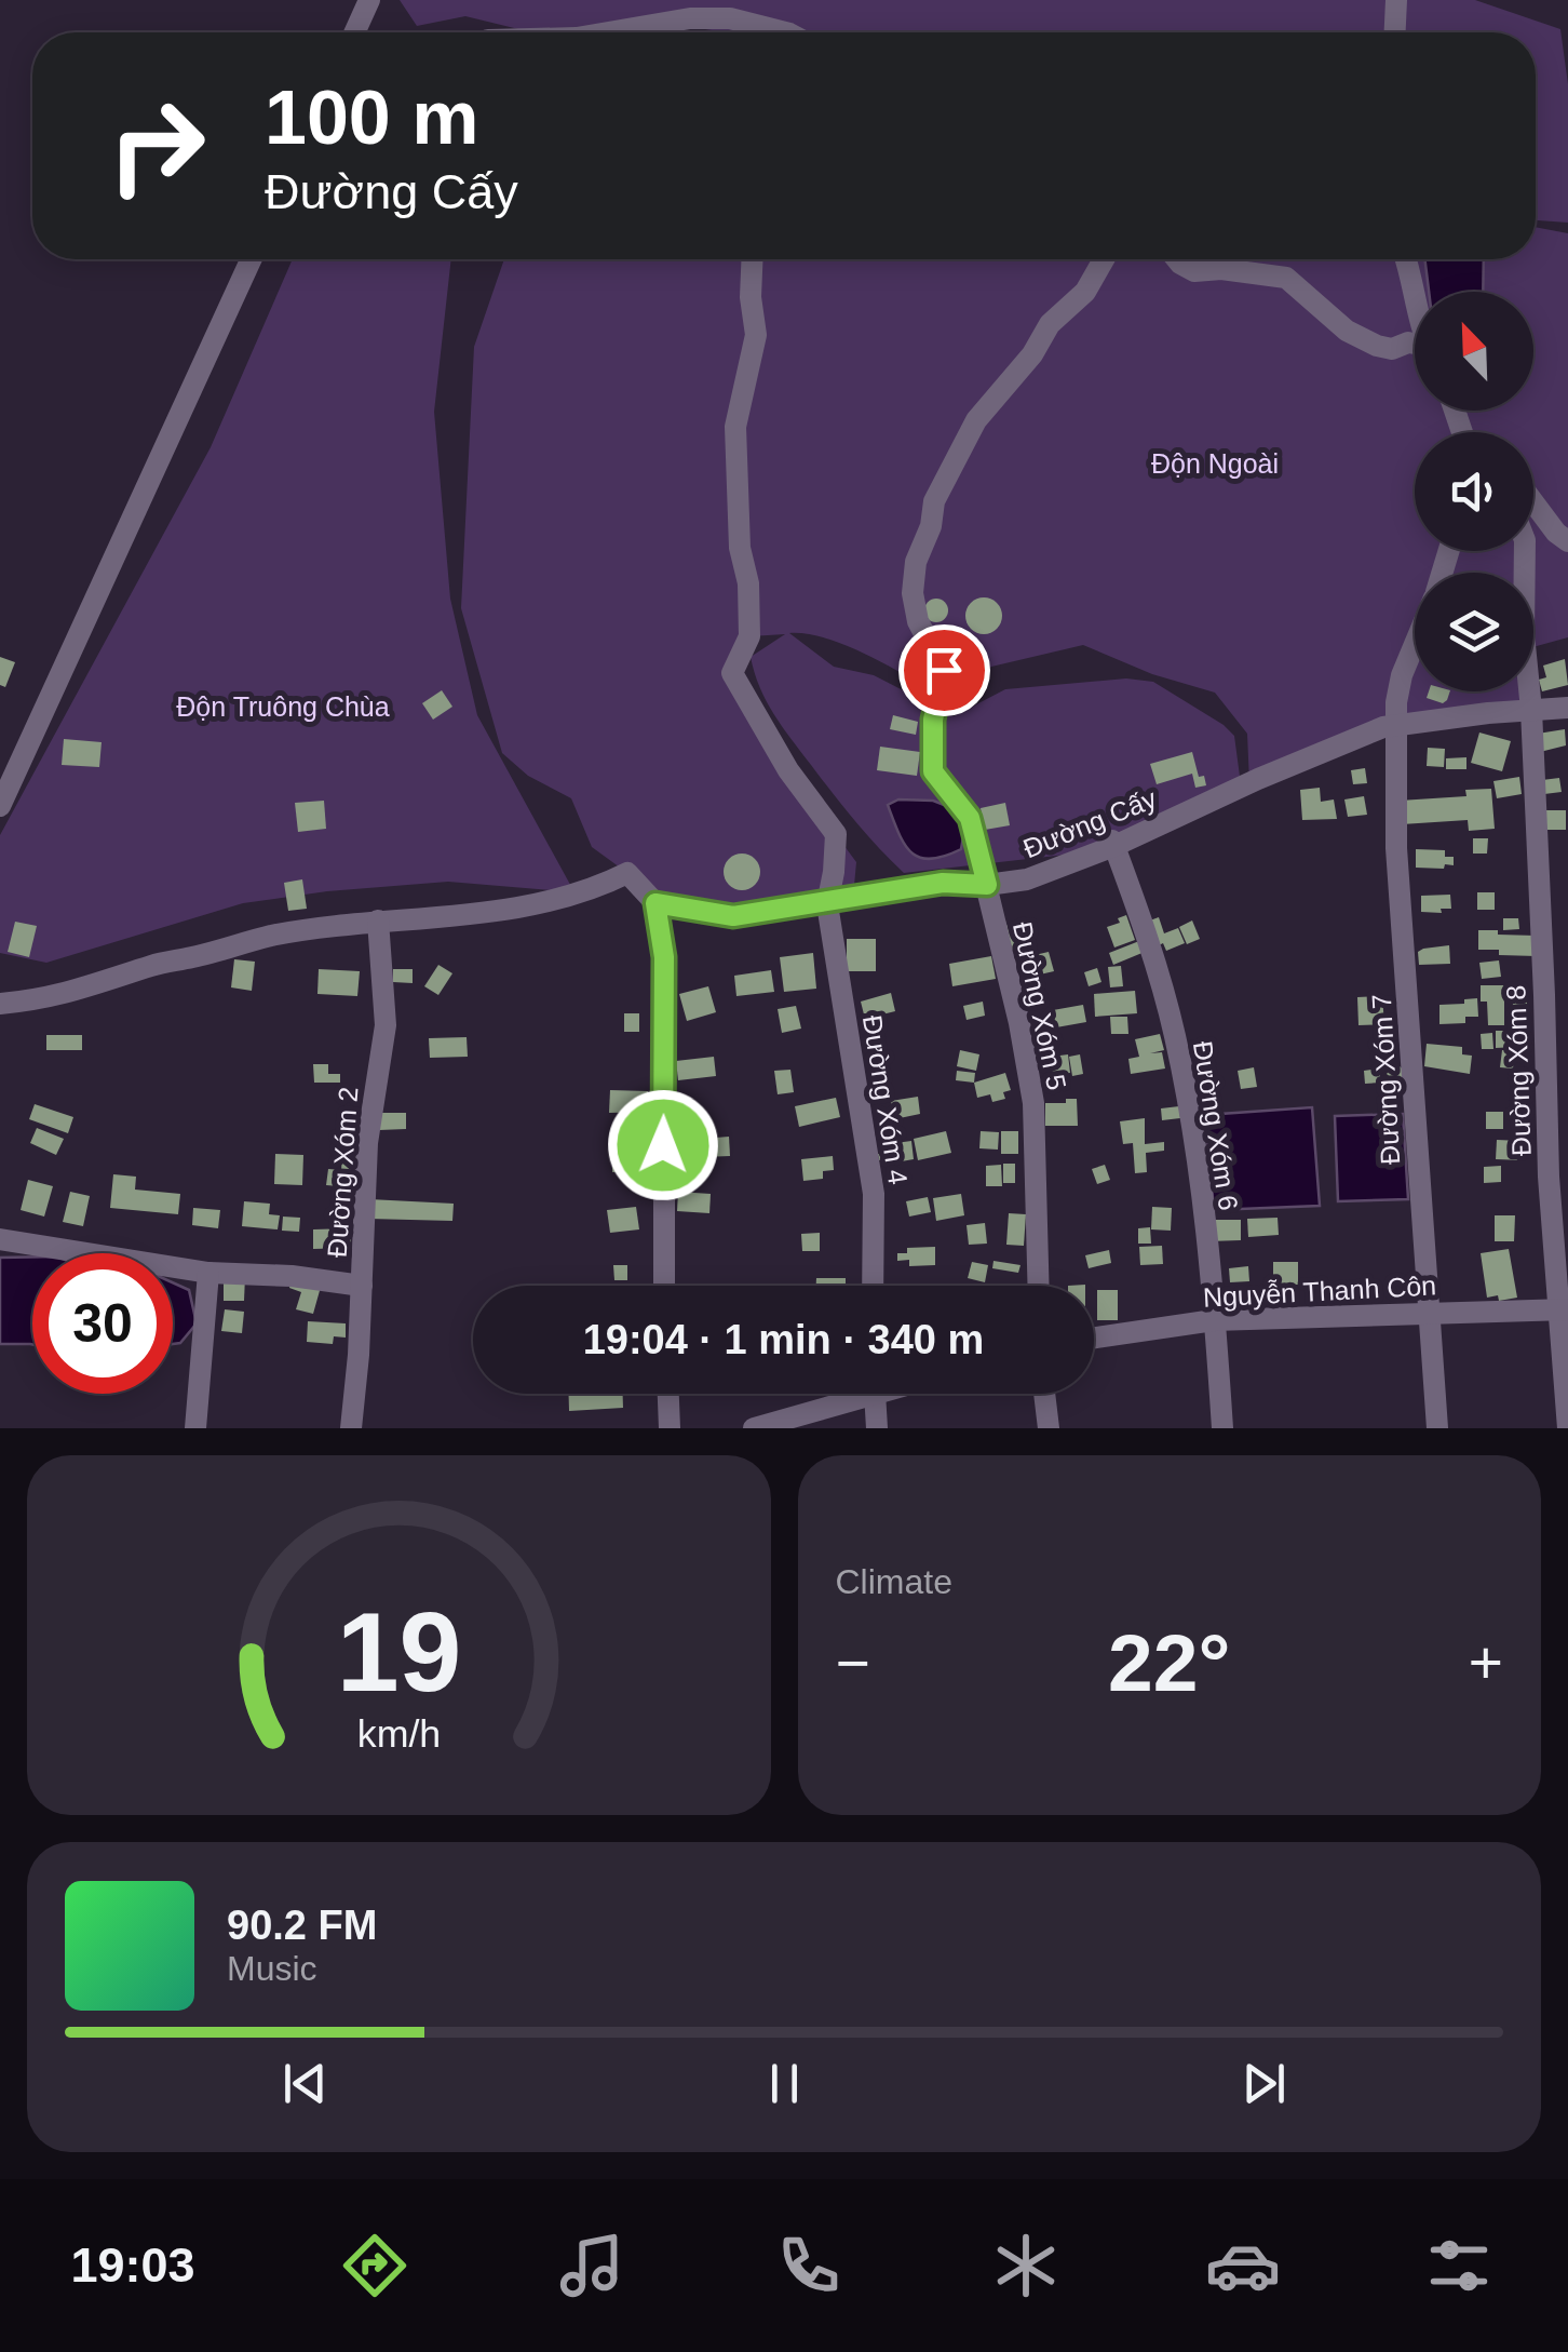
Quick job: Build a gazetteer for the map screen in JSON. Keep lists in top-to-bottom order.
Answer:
{
  "streets": {
    "street": [
      "Đường Cấy",
      "Đường Xóm 5",
      "Đường Xóm 8",
      "Đường Xóm 7",
      "Đường Xóm 4",
      "Đường Xóm 6",
      "Đường Xóm 2",
      "Nguyễn Thanh Côn"
    ]
  },
  "crossings": [
    ["Đường Cấy", "Đường Xóm 5"],
    ["Đường Cấy", "Đường Xóm 8"],
    ["Đường Cấy", "Đường Xóm 7"],
    ["Đường Cấy", "Đường Xóm 4"],
    ["Đường Cấy", "Đường Xóm 6"],
    ["Đường Cấy", "Đường Xóm 2"],
    ["Đường Xóm 8", "Nguyễn Thanh Côn"],
    ["Đường Xóm 7", "Nguyễn Thanh Côn"],
    ["Đường Xóm 6", "Nguyễn Thanh Côn"]
  ],
  "parks": ["Độn Ngoài", "Độn Truông Chùa"],
  "north": "top left",
  "page": {
    "turn": ["100 m", "Đường Cấy"],
    "limit": "30",
    "trip": "19:04 · 1 min · 340 m",
    "tile": "Climate",
    "heat": ["−", "22°", "+"],
    "song": ["90.2 FM", "Music"],
    "tabs": "19:03",
    "gauge": ["19", "km/h"]
  }
}
